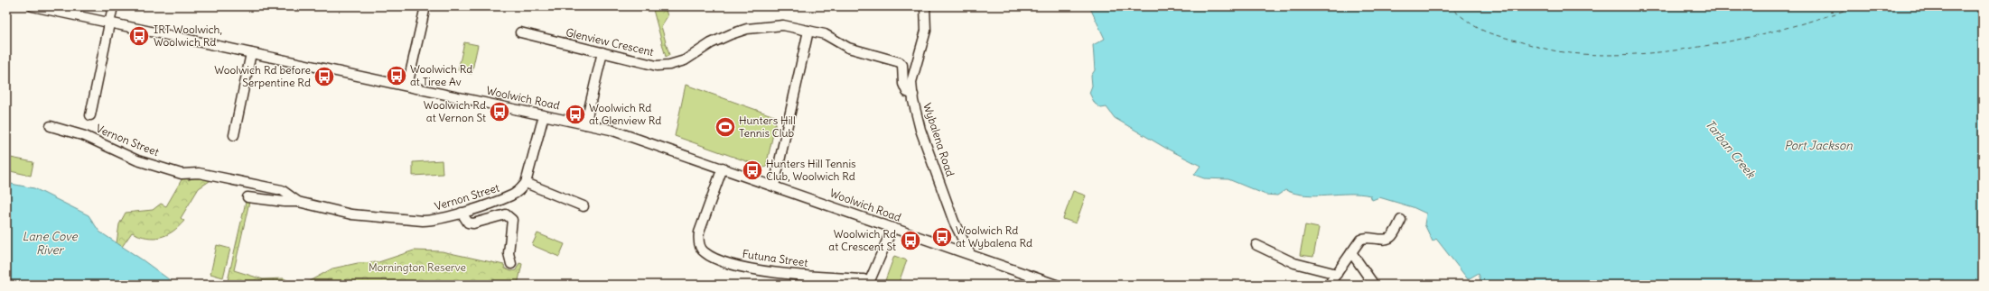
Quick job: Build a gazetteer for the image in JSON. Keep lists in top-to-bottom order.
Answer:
{
  "streets": {
    "street": [
      "Glenview Crescent",
      "Woolwich Road",
      "Wybalena Road",
      "Vernon Street",
      "Futuna Street"
    ]
  },
  "crossings": [
    ["Glenview Crescent", "Wybalena Road"],
    ["Woolwich Road", "Wybalena Road"],
    ["Woolwich Road", "Futuna Street"]
  ],
  "water": ["Port Jackson", "Tarban Creek", "Lane Cove River"],
  "parks": ["Mornington Reserve"],
  "places": {
    "bus stop": [
      "IRT Woolwich, Woolwich Rd",
      "Woolwich Rd at Tiree Av",
      "Woolwich Rd before Serpentine Rd",
      "Woolwich Rd at Vernon St",
      "Woolwich Rd at Glenview Rd",
      "Hunters Hill Tennis Club, Woolwich Rd",
      "Woolwich Rd at Wybalena Rd",
      "Woolwich Rd at Crescent St"
    ],
    "sports": ["Hunters Hill Tennis Club"]
  }
}
